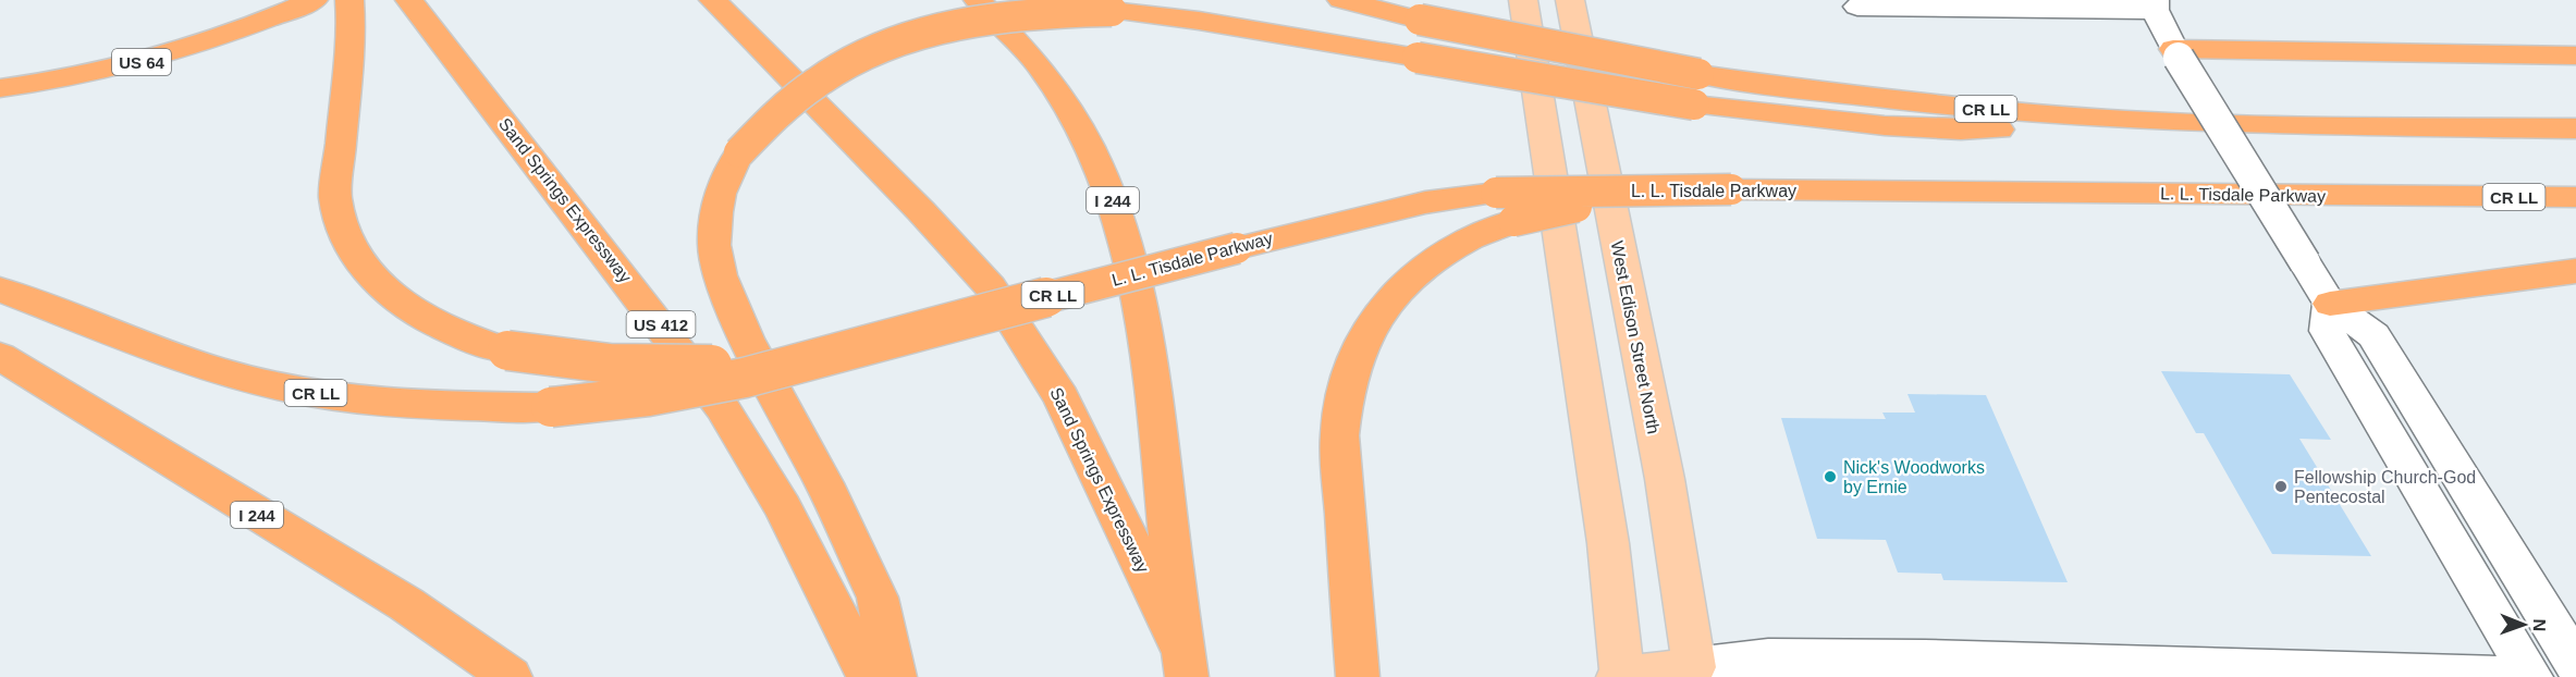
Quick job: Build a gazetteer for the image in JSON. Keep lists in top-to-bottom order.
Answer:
{
  "streets": {
    "highway": [
      "US 64",
      "CR LL",
      "L. L. Tisdale Parkway",
      "Sand Springs Expressway",
      "I 244",
      "US 412"
    ],
    "main road": ["West Edison Street North"]
  },
  "crossings": [
    ["CR LL", "L. L. Tisdale Parkway"],
    ["Sand Springs Expressway", "I 244"]
  ],
  "places": ["Nick's Woodworks by Ernie", "Fellowship Church-God Pentecostal"],
  "north": "right"
}
